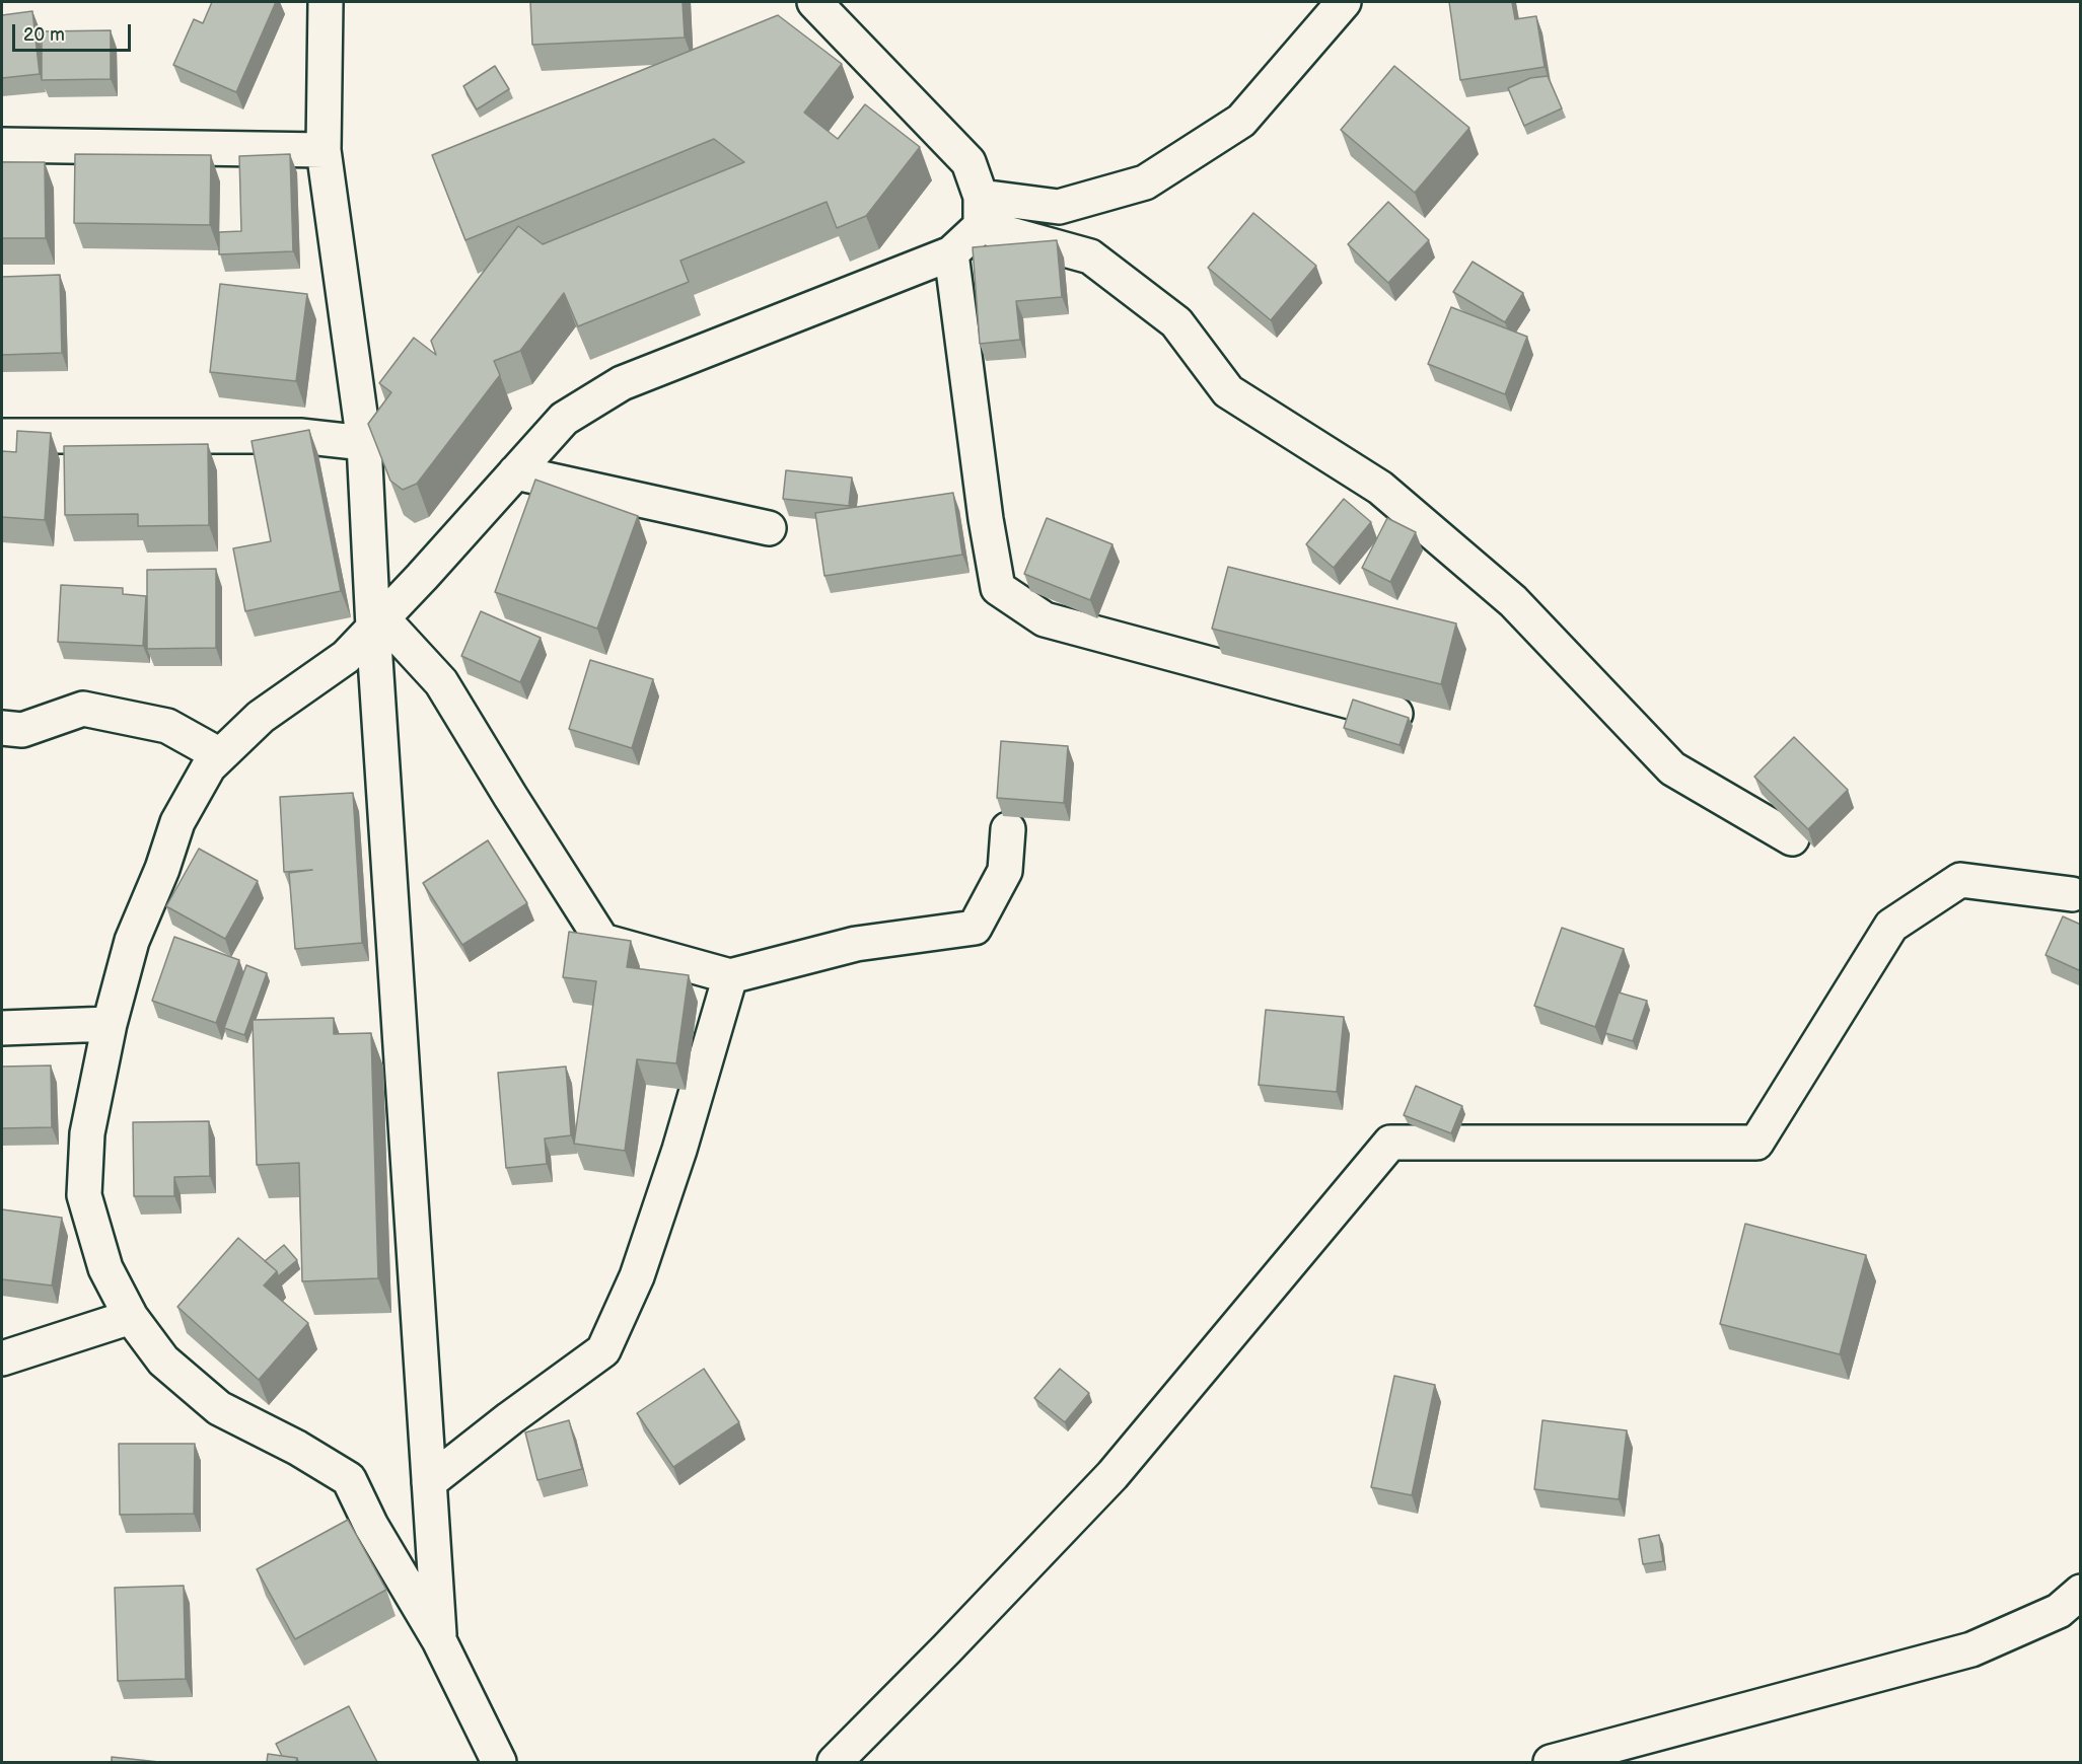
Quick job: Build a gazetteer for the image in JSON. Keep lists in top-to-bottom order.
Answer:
{
  "scale_bar": "20 m"
}
